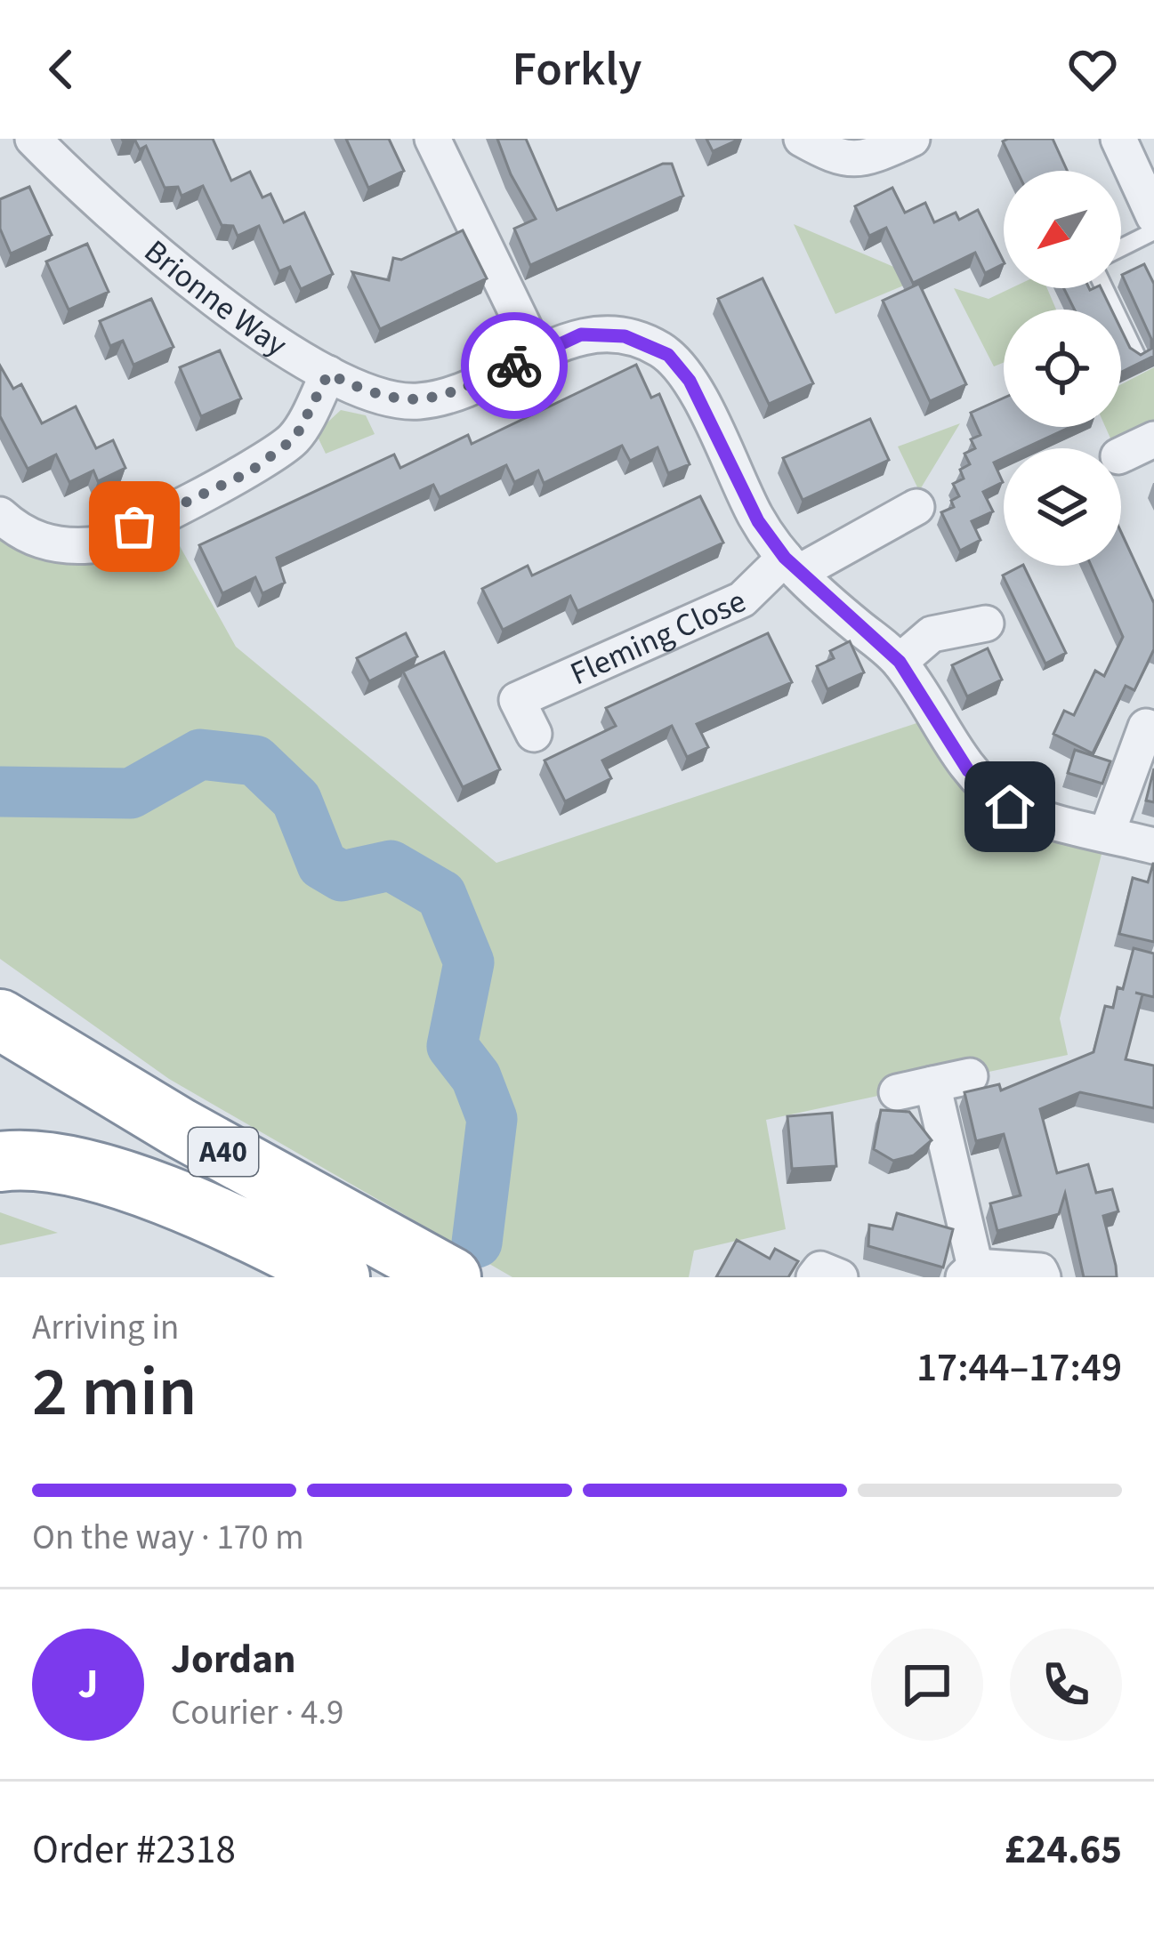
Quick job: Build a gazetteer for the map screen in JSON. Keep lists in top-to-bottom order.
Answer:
{
  "streets": {
    "highway": ["A40"],
    "street": ["Brionne Way", "Fleming Close"]
  },
  "crossings": [
    ["Brionne Way", "Fleming Close"]
  ],
  "north": "bottom left",
  "page": {
    "header": "Forkly",
    "heading": ["2 min", "Arriving in", "17:44–17:49"],
    "panel": [
      "Jordan",
      "Courier · 4.9",
      "Order #2318",
      "£24.65"
    ],
    "bar": "On the way · 170 m",
    "round": "J"
  }
}
